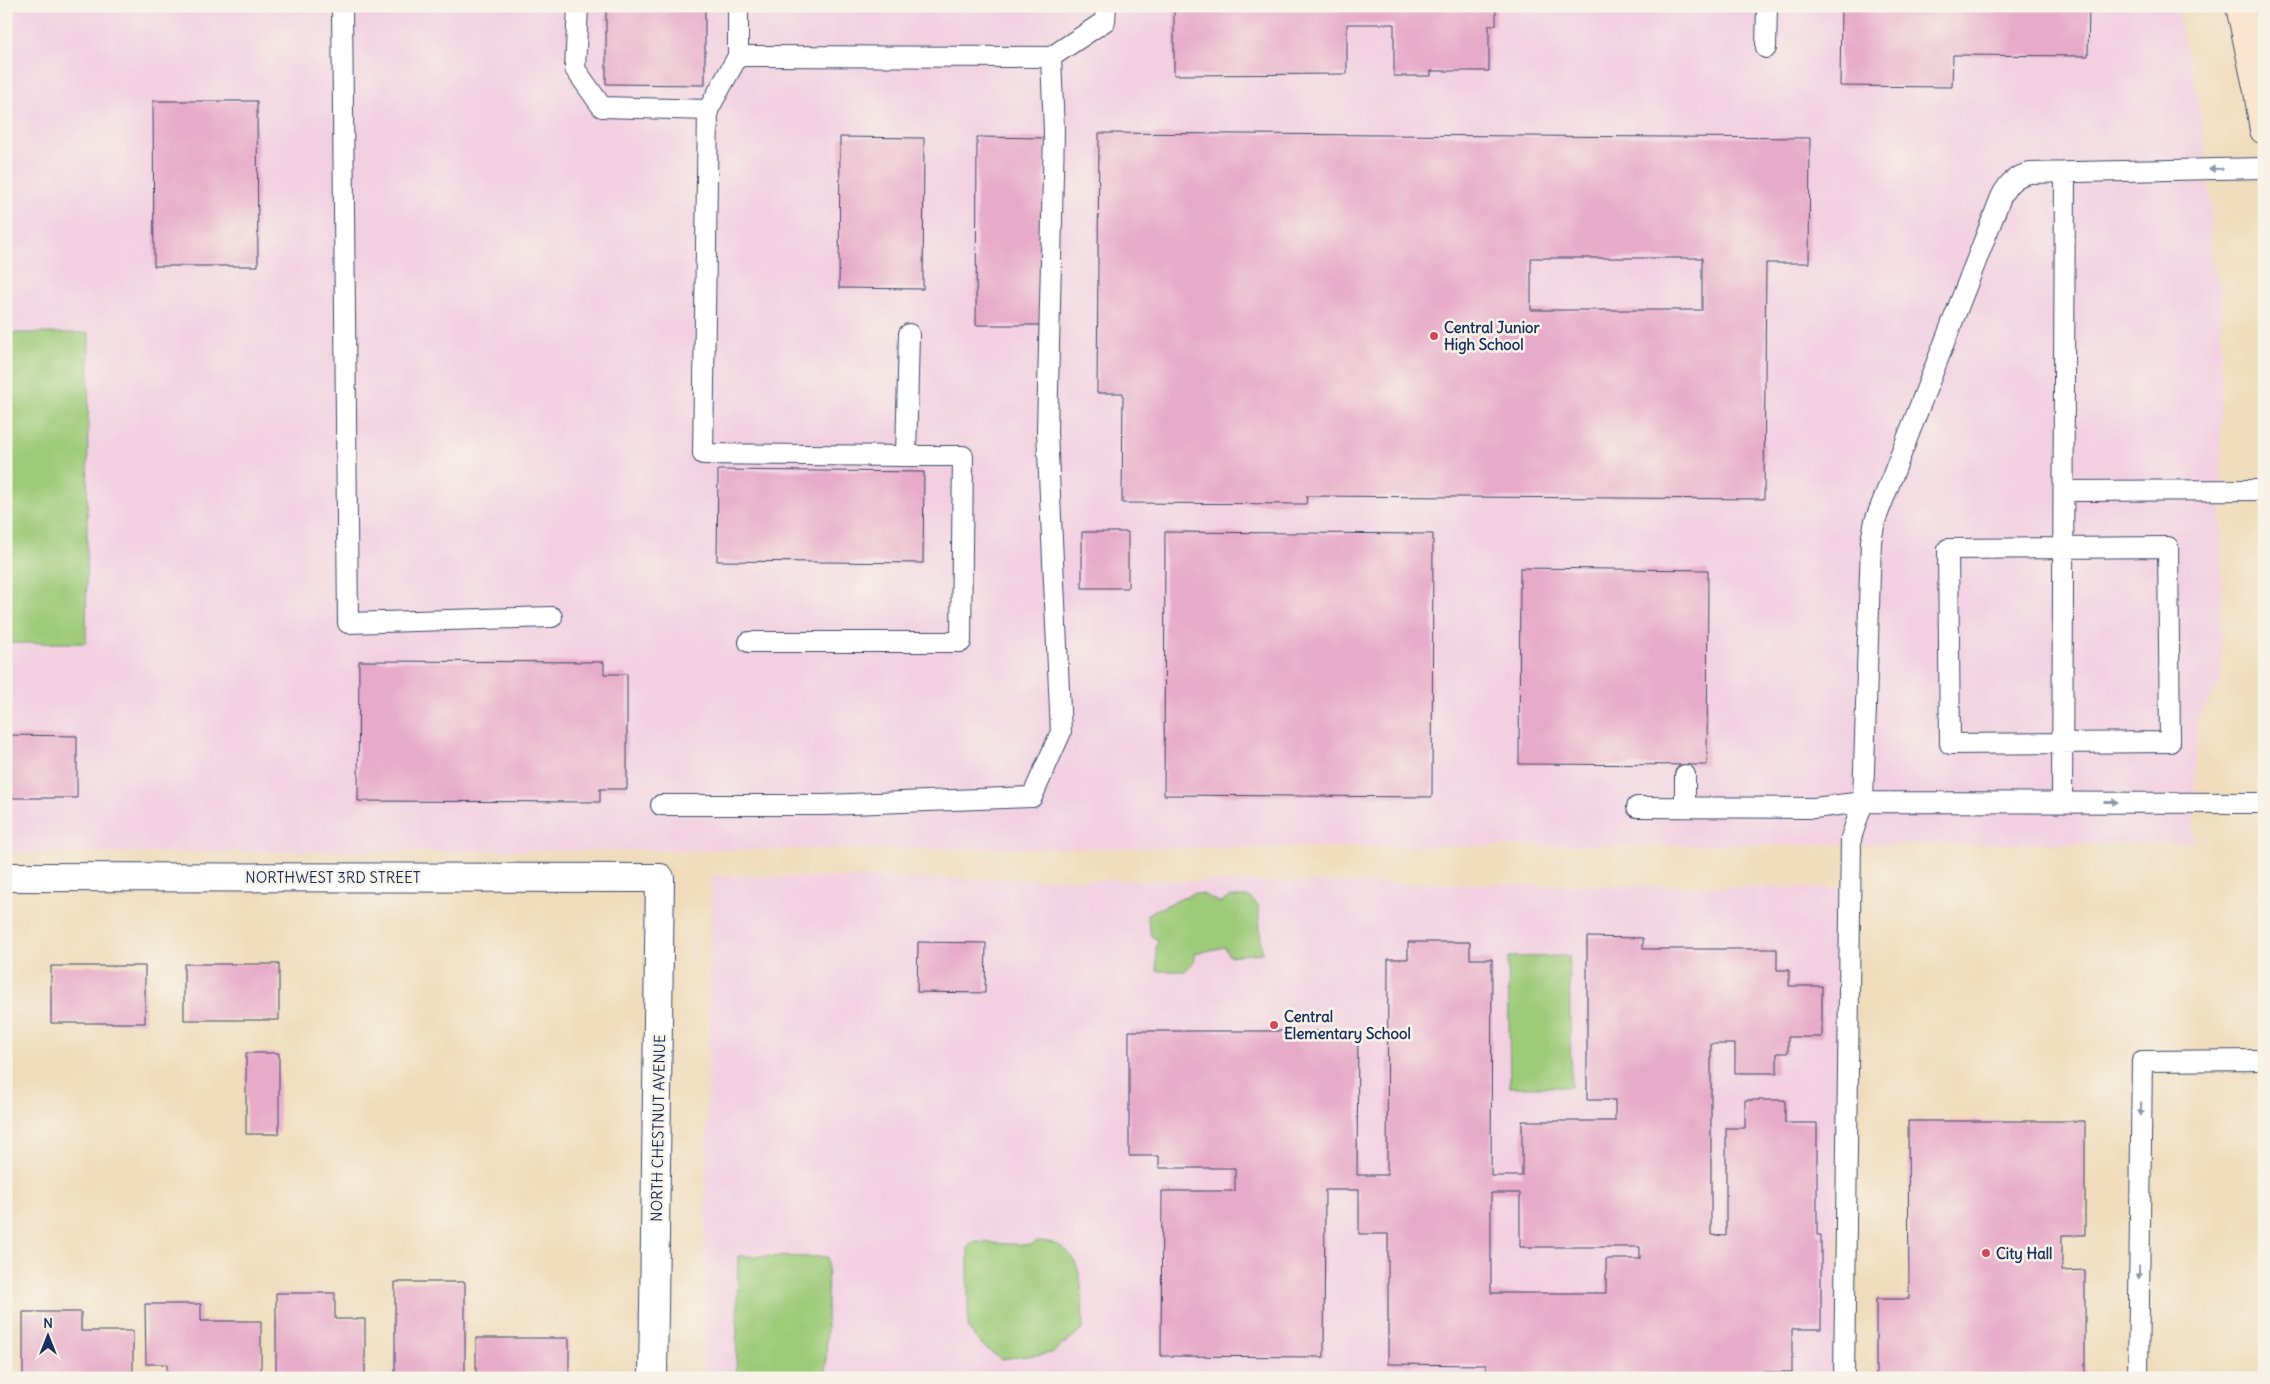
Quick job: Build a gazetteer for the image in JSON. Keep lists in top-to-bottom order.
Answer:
{
  "streets": {
    "street": ["NORTHWEST 3RD STREET", "NORTH CHESTNUT AVENUE"]
  },
  "crossings": [
    ["NORTHWEST 3RD STREET", "NORTH CHESTNUT AVENUE"]
  ],
  "places": ["Central Junior High School", "Central Elementary School", "City Hall"],
  "north": "top"
}
